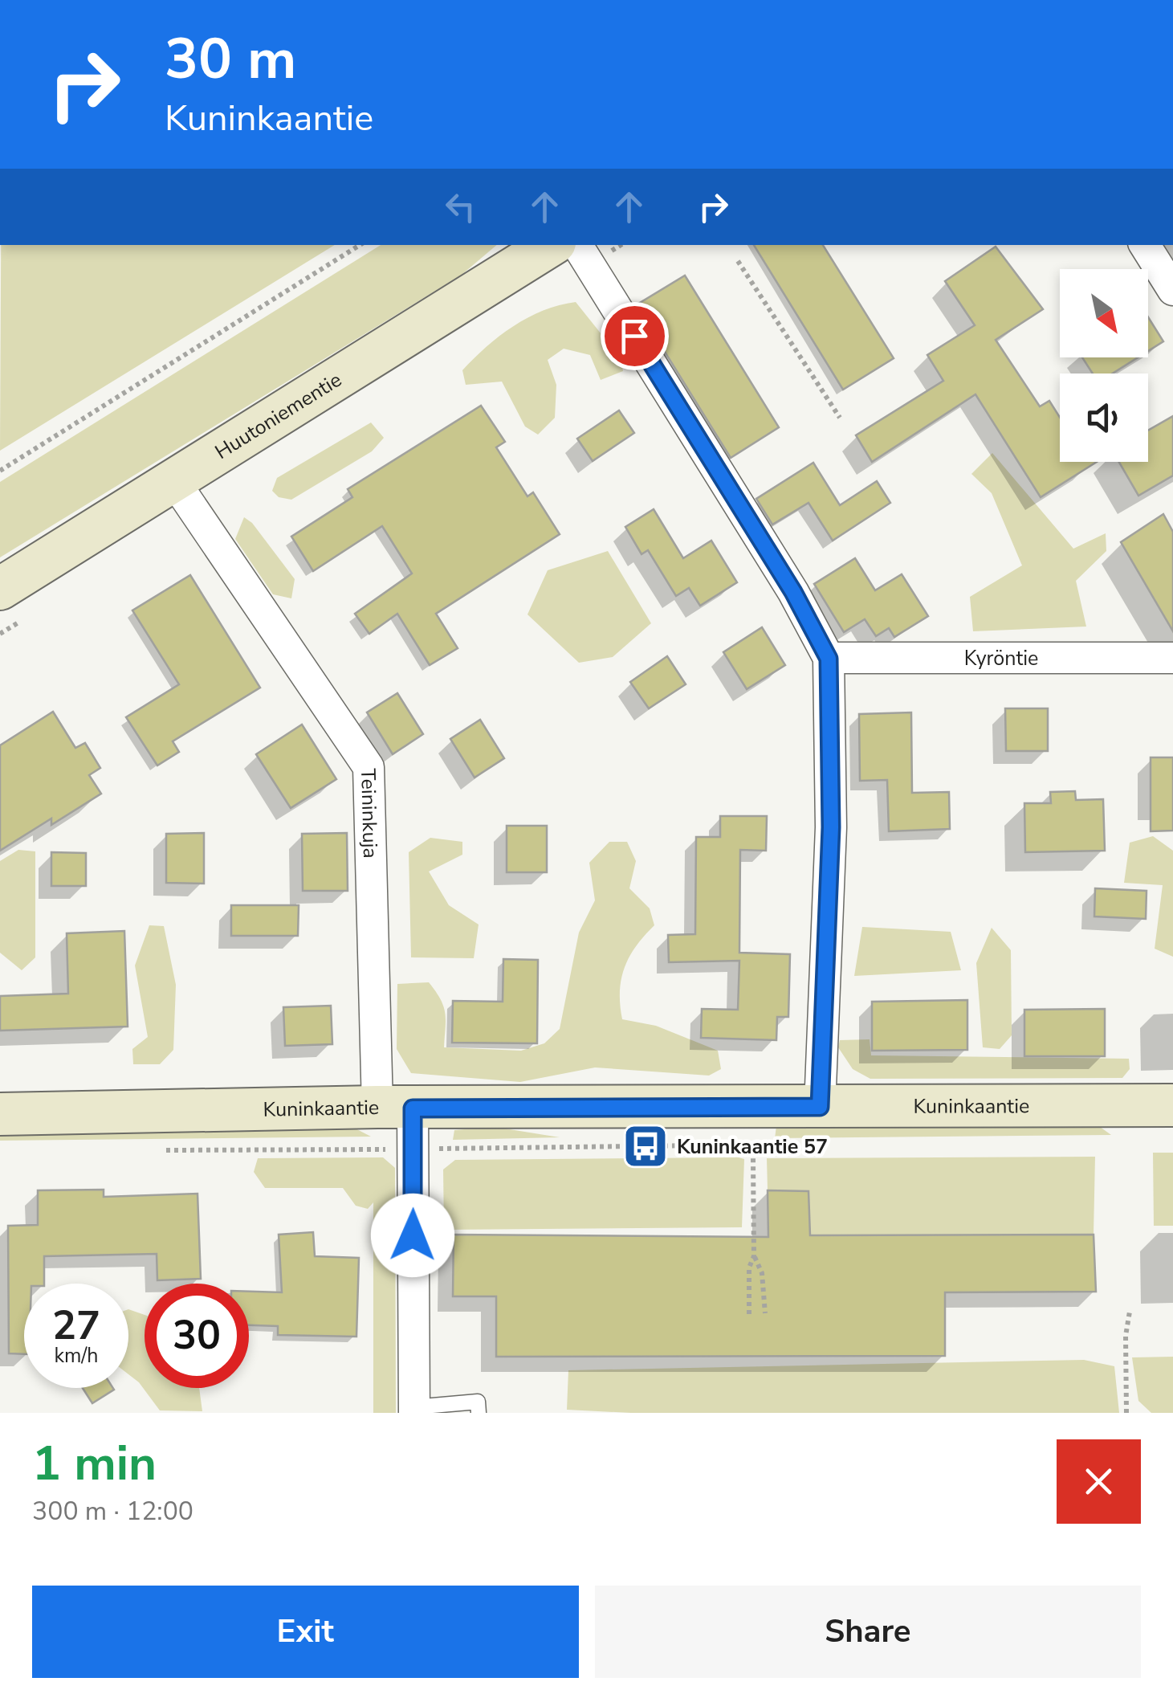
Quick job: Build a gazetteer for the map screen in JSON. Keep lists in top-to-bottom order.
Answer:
{
  "streets": {
    "street": [
      "Huutoniementie",
      "Kyröntie",
      "Teininkuja",
      "Kuninkaantie"
    ]
  },
  "crossings": [
    ["Huutoniementie", "Teininkuja"],
    ["Teininkuja", "Kuninkaantie"]
  ],
  "places": {
    "bus stop": ["Kuninkaantie 57"]
  },
  "north": "bottom right",
  "page": {
    "turn": ["30 m", "Kuninkaantie"],
    "speed": "27 km/h",
    "limit": "30",
    "heading": ["1 min", "300 m · 12:00"],
    "buttons": ["Exit", "Share"]
  }
}
